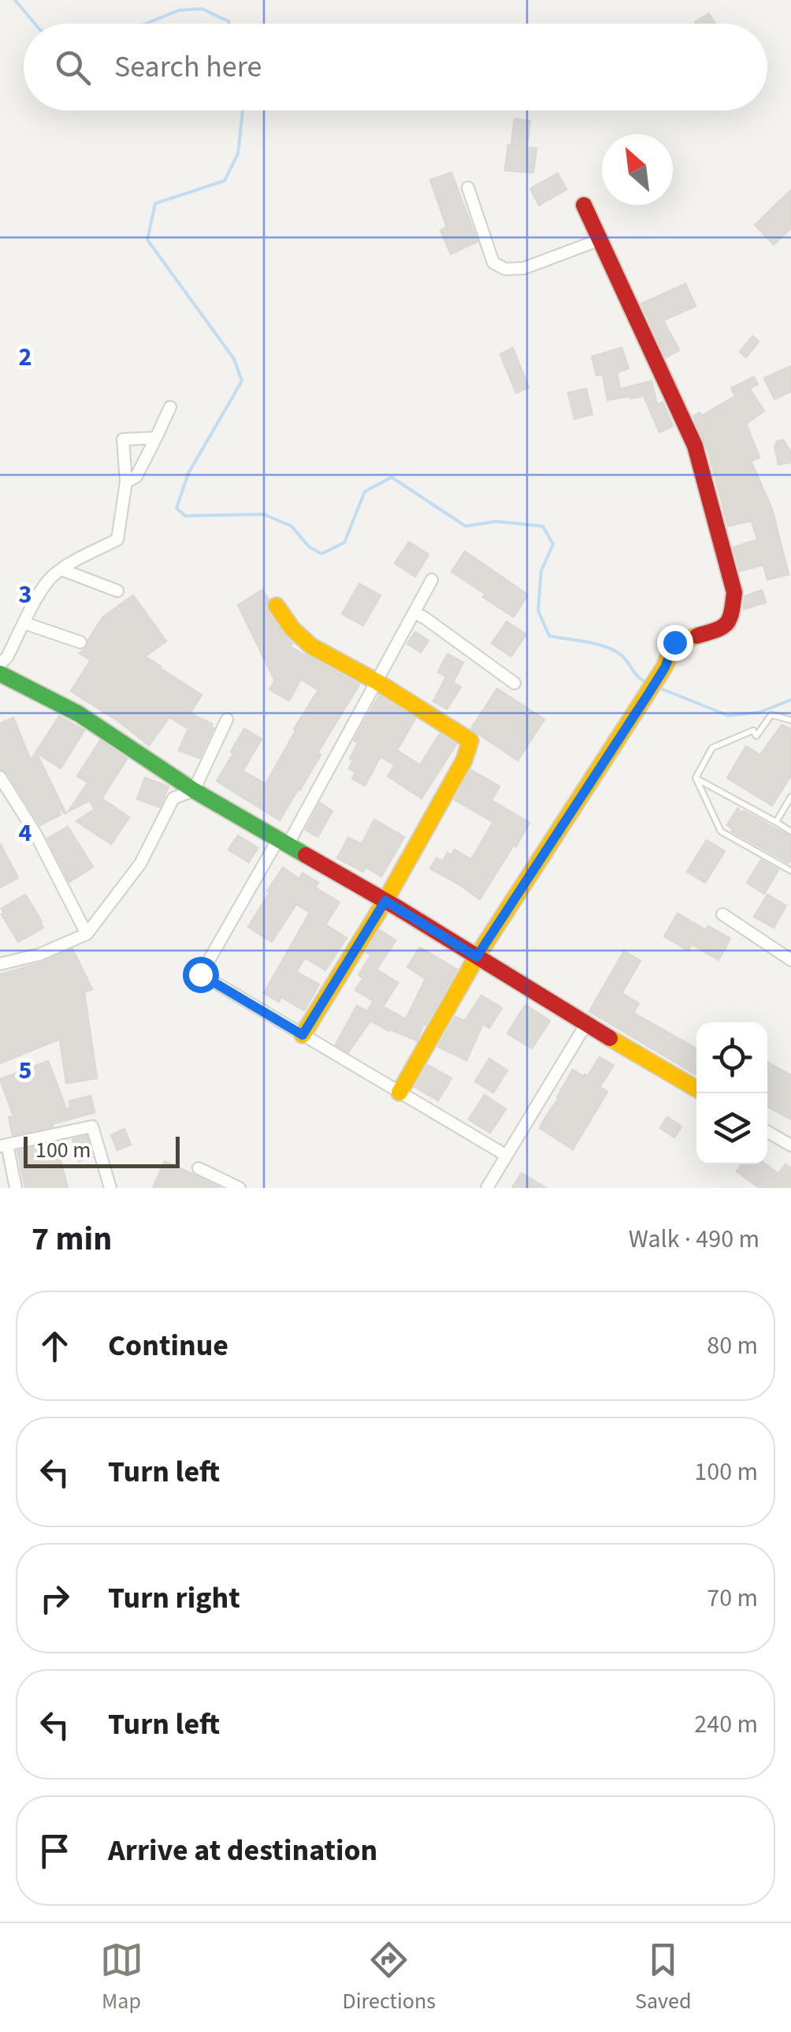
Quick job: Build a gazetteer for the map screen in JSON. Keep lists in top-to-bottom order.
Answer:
{
  "scale_bar": "100 m",
  "north": "top left",
  "page": {
    "search": "Search here",
    "scale": "100 m",
    "heading": ["7 min", "Walk · 490 m"],
    "list": [
      ["Continue", "80 m"],
      ["Turn left", "100 m"],
      ["Turn right", "70 m"],
      ["Turn left", "240 m"],
      "Arrive at destination"
    ],
    "nav": ["Map", "Directions", "Saved"]
  },
  "grid": {
    "rows": [
      "2",
      "3",
      "4",
      "5"
    ]
  }
}
